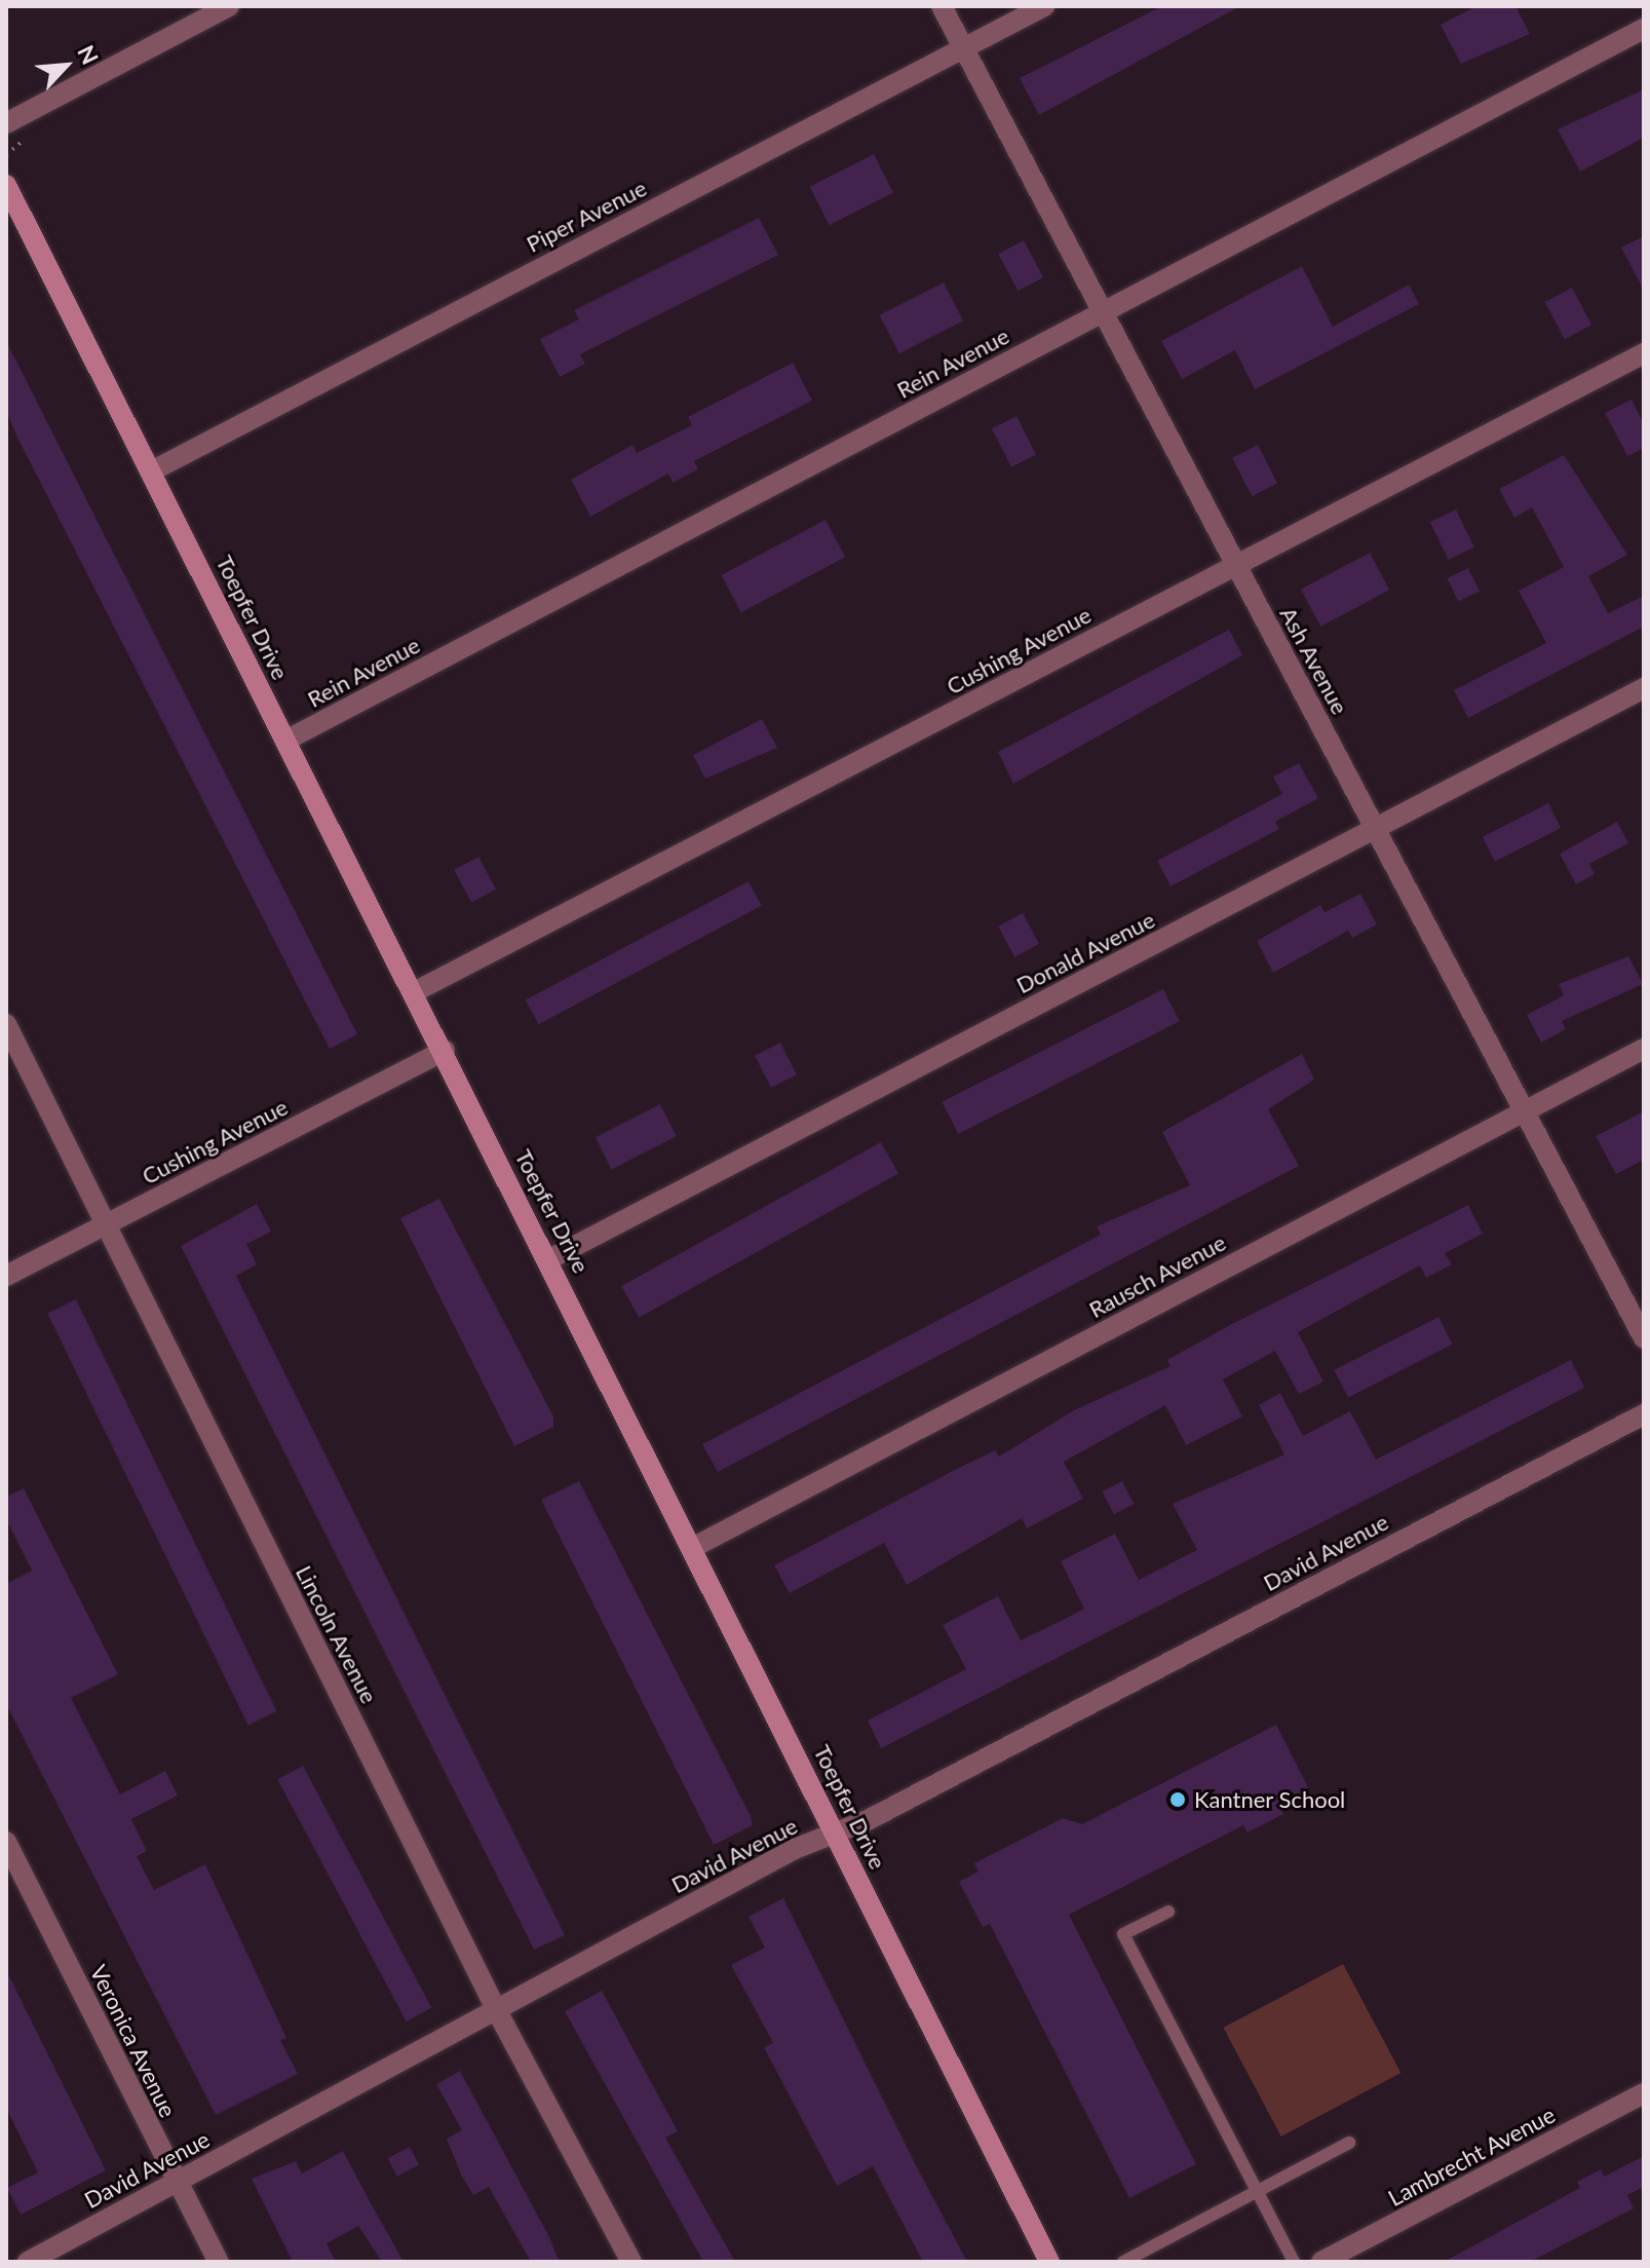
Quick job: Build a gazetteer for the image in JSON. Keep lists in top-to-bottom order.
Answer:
{
  "streets": {
    "street": [
      "Piper Avenue",
      "Rein Avenue",
      "Toepfer Drive",
      "Cushing Avenue",
      "Ash Avenue",
      "Donald Avenue",
      "Rausch Avenue",
      "David Avenue",
      "Lincoln Avenue",
      "Veronica Avenue",
      "Lambrecht Avenue"
    ]
  },
  "crossings": [
    ["Piper Avenue", "Toepfer Drive"],
    ["Piper Avenue", "Ash Avenue"],
    ["Rein Avenue", "Toepfer Drive"],
    ["Rein Avenue", "Ash Avenue"],
    ["Toepfer Drive", "Cushing Avenue"],
    ["Toepfer Drive", "Donald Avenue"],
    ["Toepfer Drive", "Rausch Avenue"],
    ["Toepfer Drive", "David Avenue"],
    ["Cushing Avenue", "Ash Avenue"],
    ["Cushing Avenue", "Lincoln Avenue"],
    ["Ash Avenue", "Donald Avenue"],
    ["Ash Avenue", "Rausch Avenue"],
    ["David Avenue", "Lincoln Avenue"],
    ["David Avenue", "Veronica Avenue"]
  ],
  "places": ["Kantner School"],
  "north": "top right"
}
